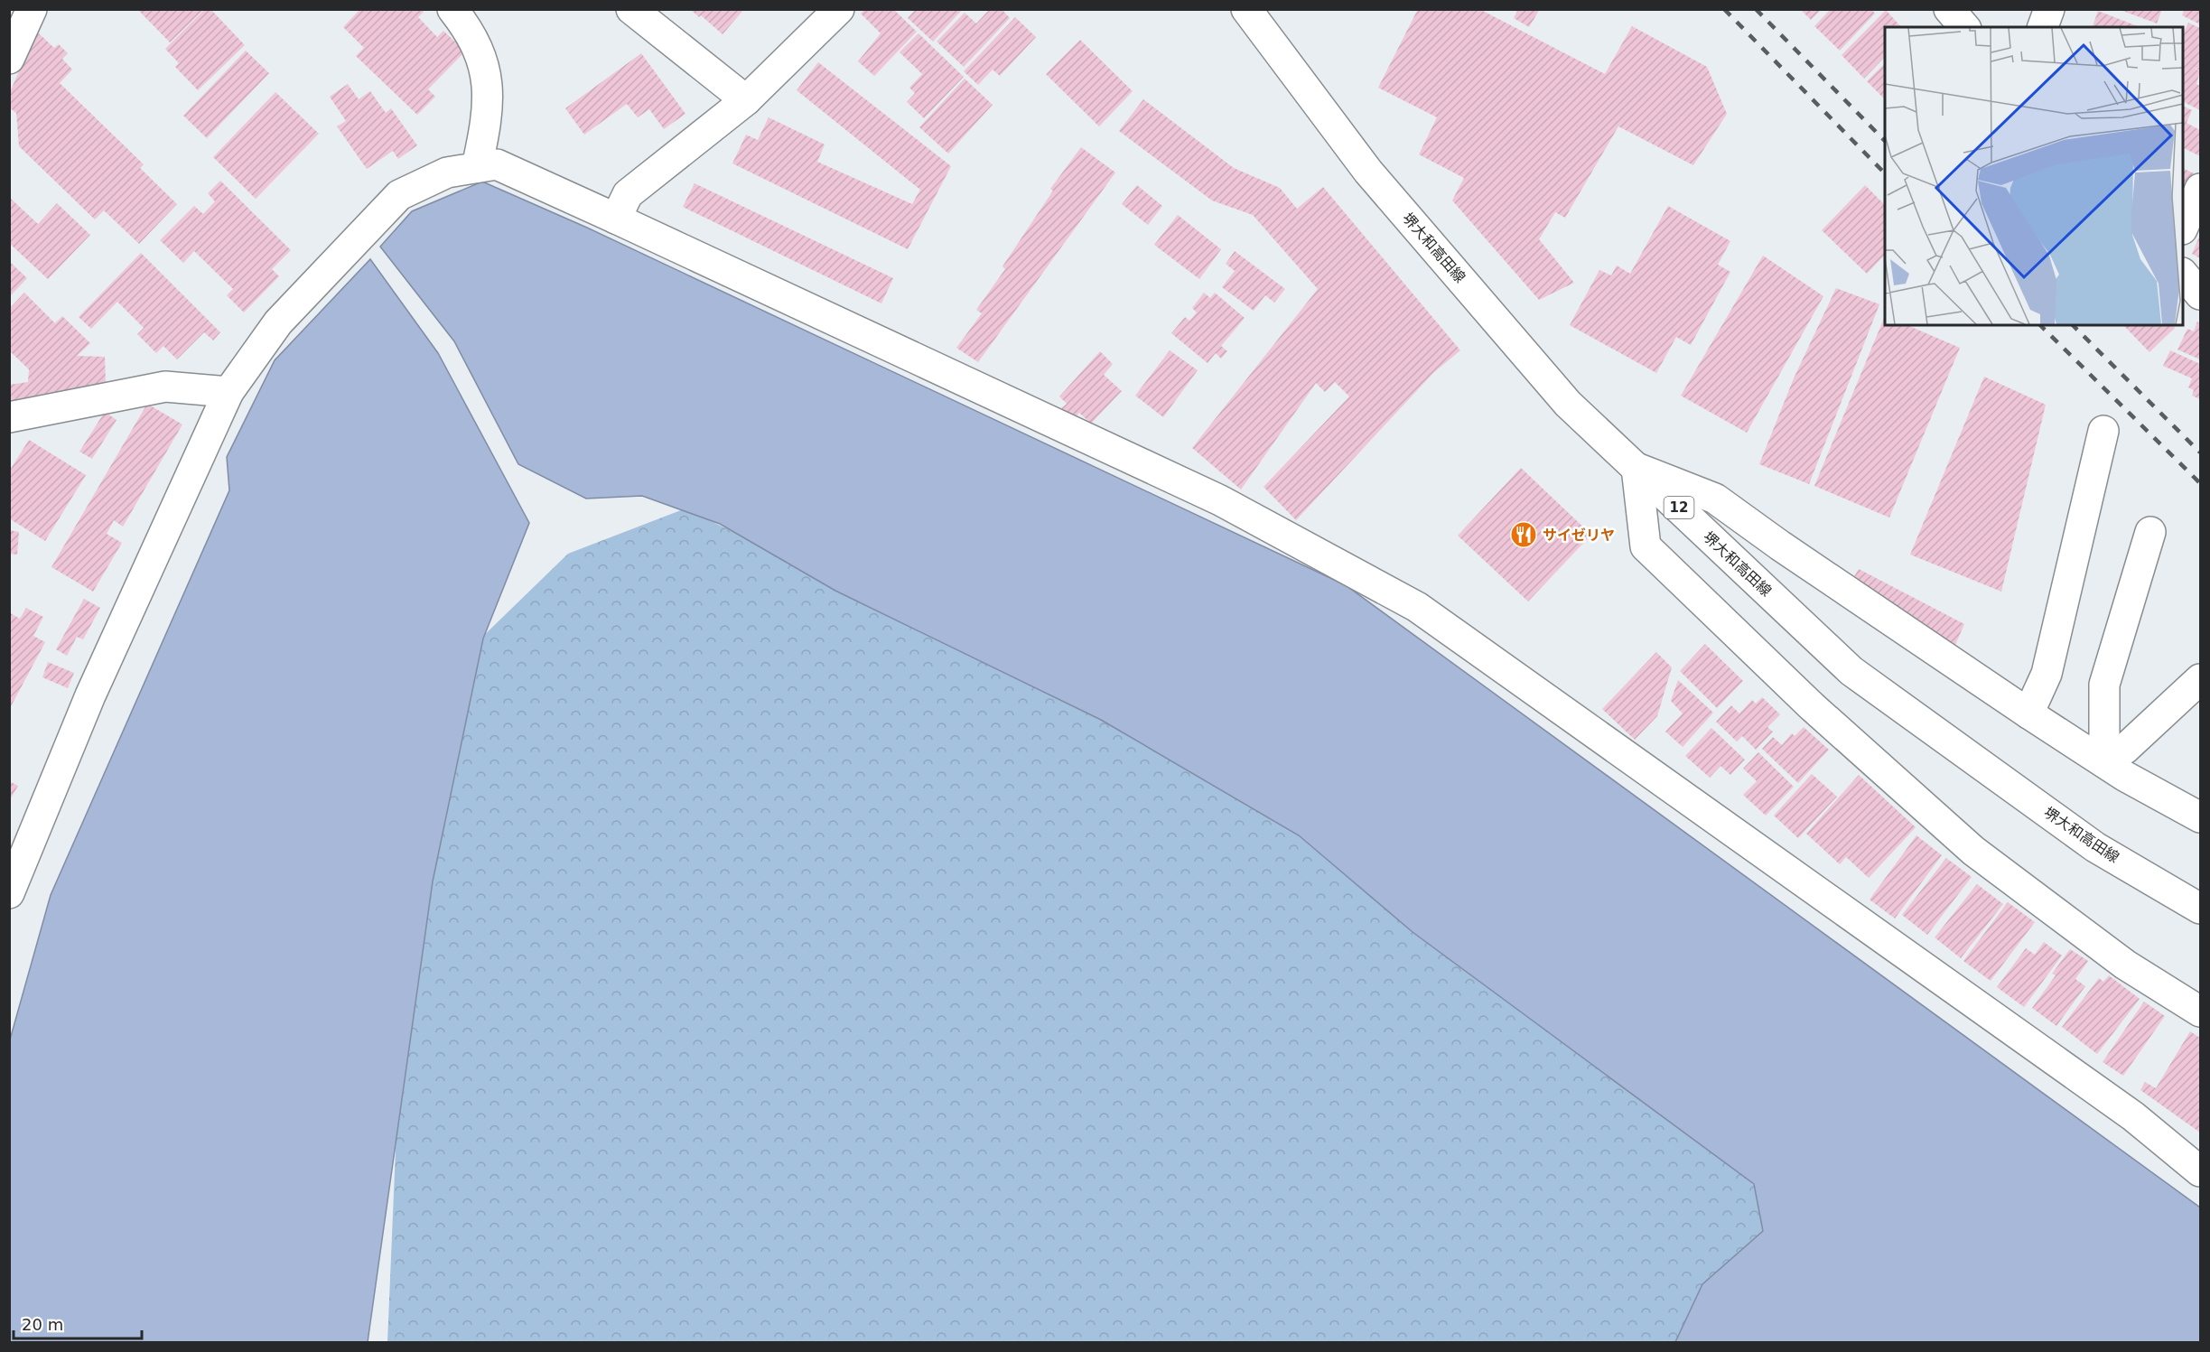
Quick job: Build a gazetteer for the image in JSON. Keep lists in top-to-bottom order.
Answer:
{
  "streets": {
    "street": ["堺大和高田線", "12"]
  },
  "places": {
    "restaurant": ["サイゼリヤ"]
  },
  "scale_bar": "20 m"
}
